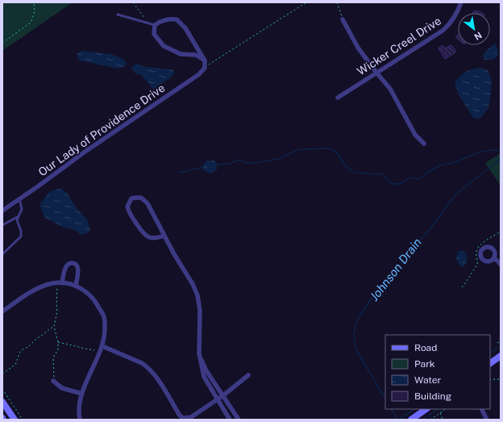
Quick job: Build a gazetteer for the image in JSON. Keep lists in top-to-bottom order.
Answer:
{
  "streets": {
    "street": ["Wicker Creel Drive", "Our Lady of Providence Drive"]
  },
  "water": ["Johnson Drain"],
  "legend": [
    "Road",
    "Park",
    "Water",
    "Building"
  ],
  "north": "bottom right"
}
